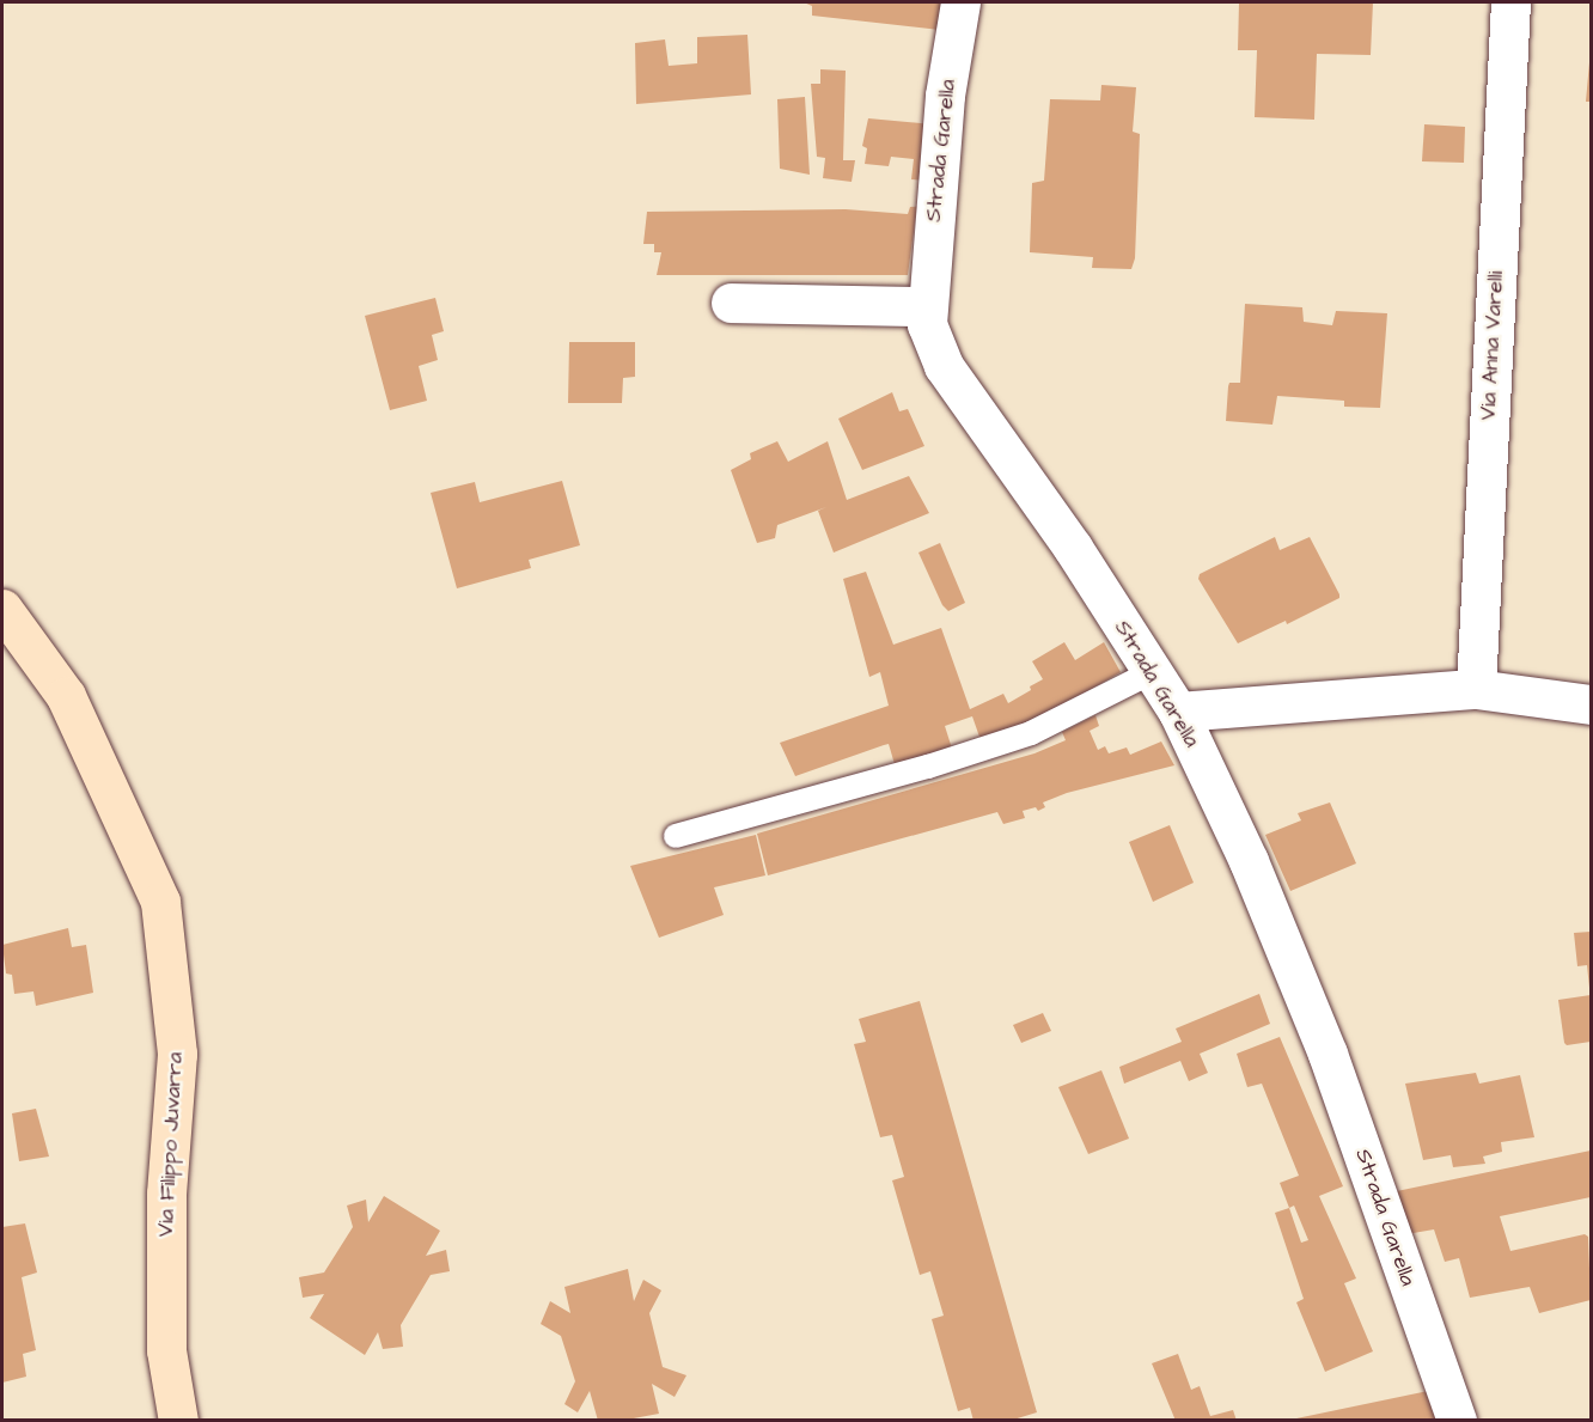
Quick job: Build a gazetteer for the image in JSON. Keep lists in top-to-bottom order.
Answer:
{
  "streets": {
    "main road": ["Via Filippo Juvarra"],
    "street": ["Strada Garella", "Via Anna Varelli"]
  }
}
